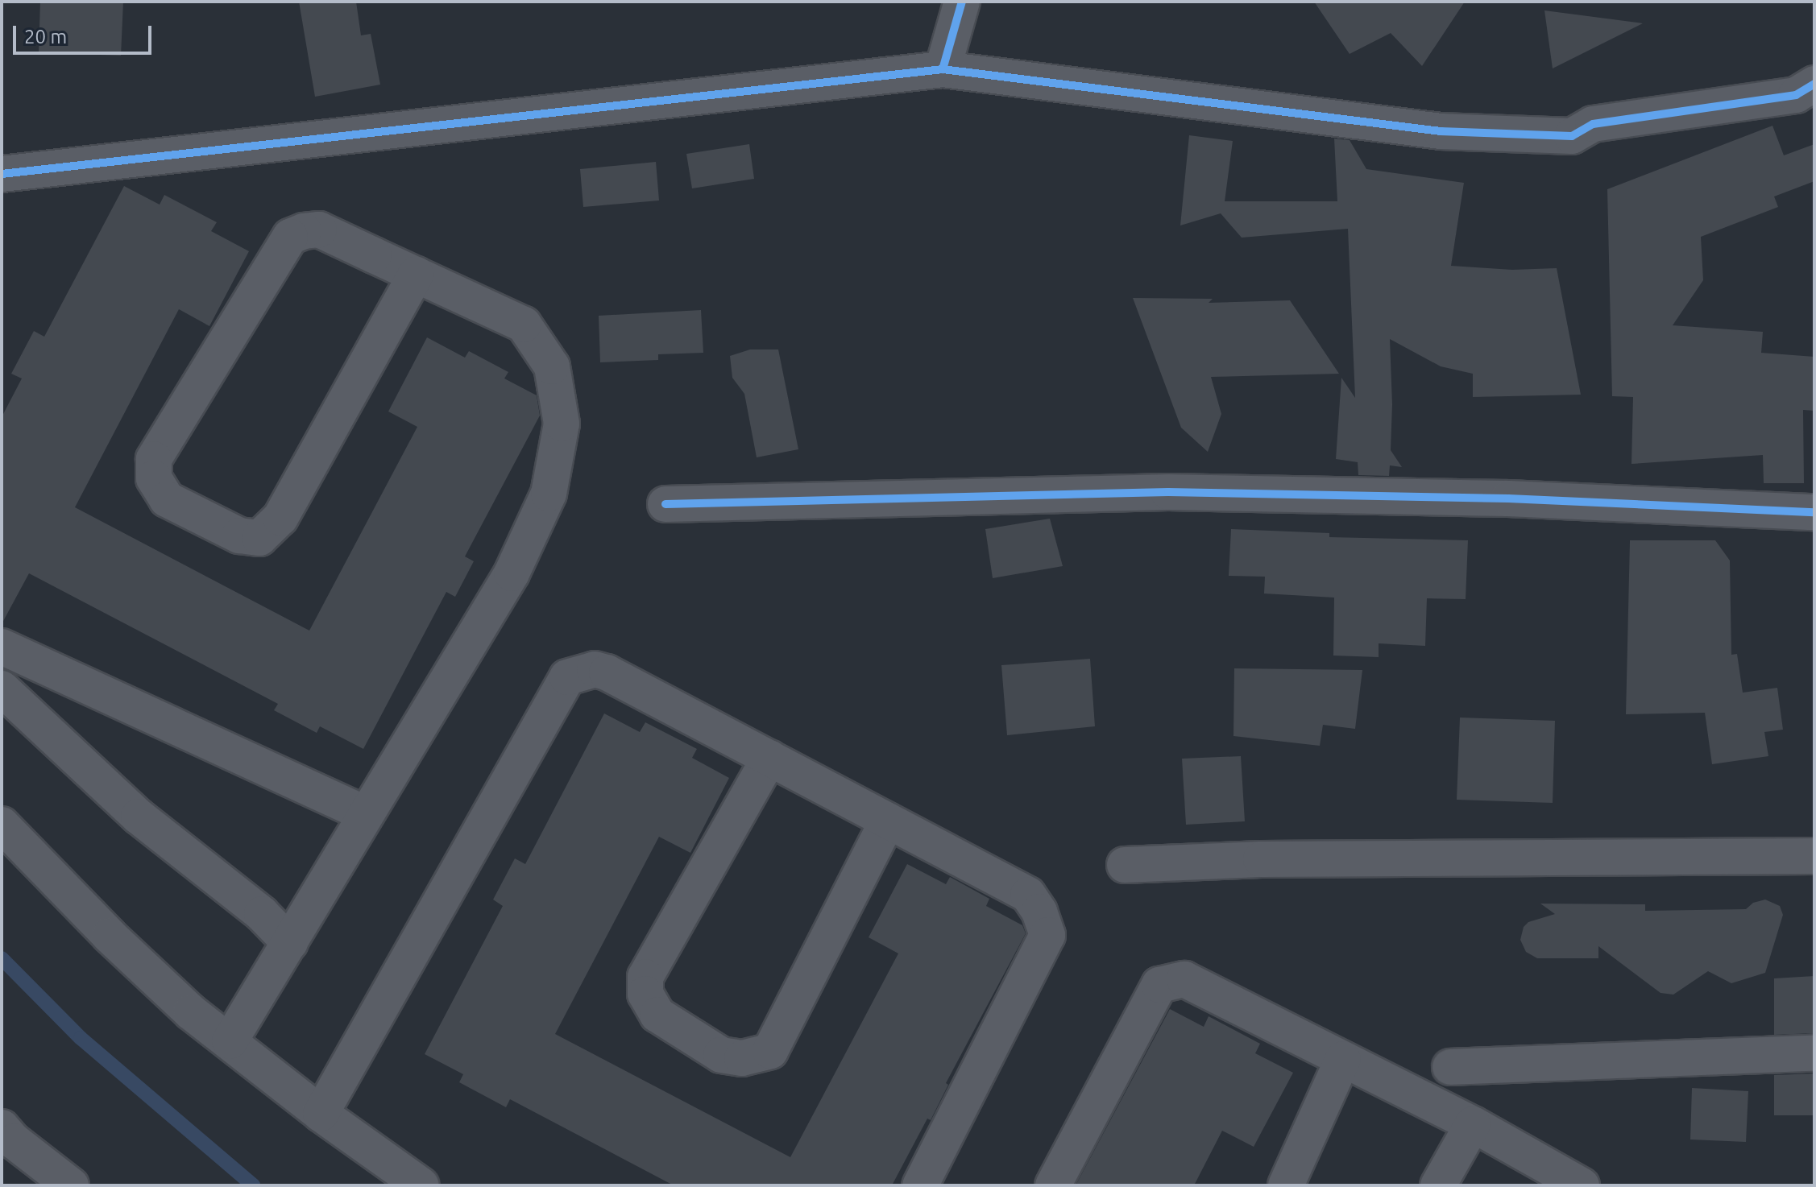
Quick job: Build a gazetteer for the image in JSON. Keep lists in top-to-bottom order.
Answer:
{
  "scale_bar": "20 m"
}
